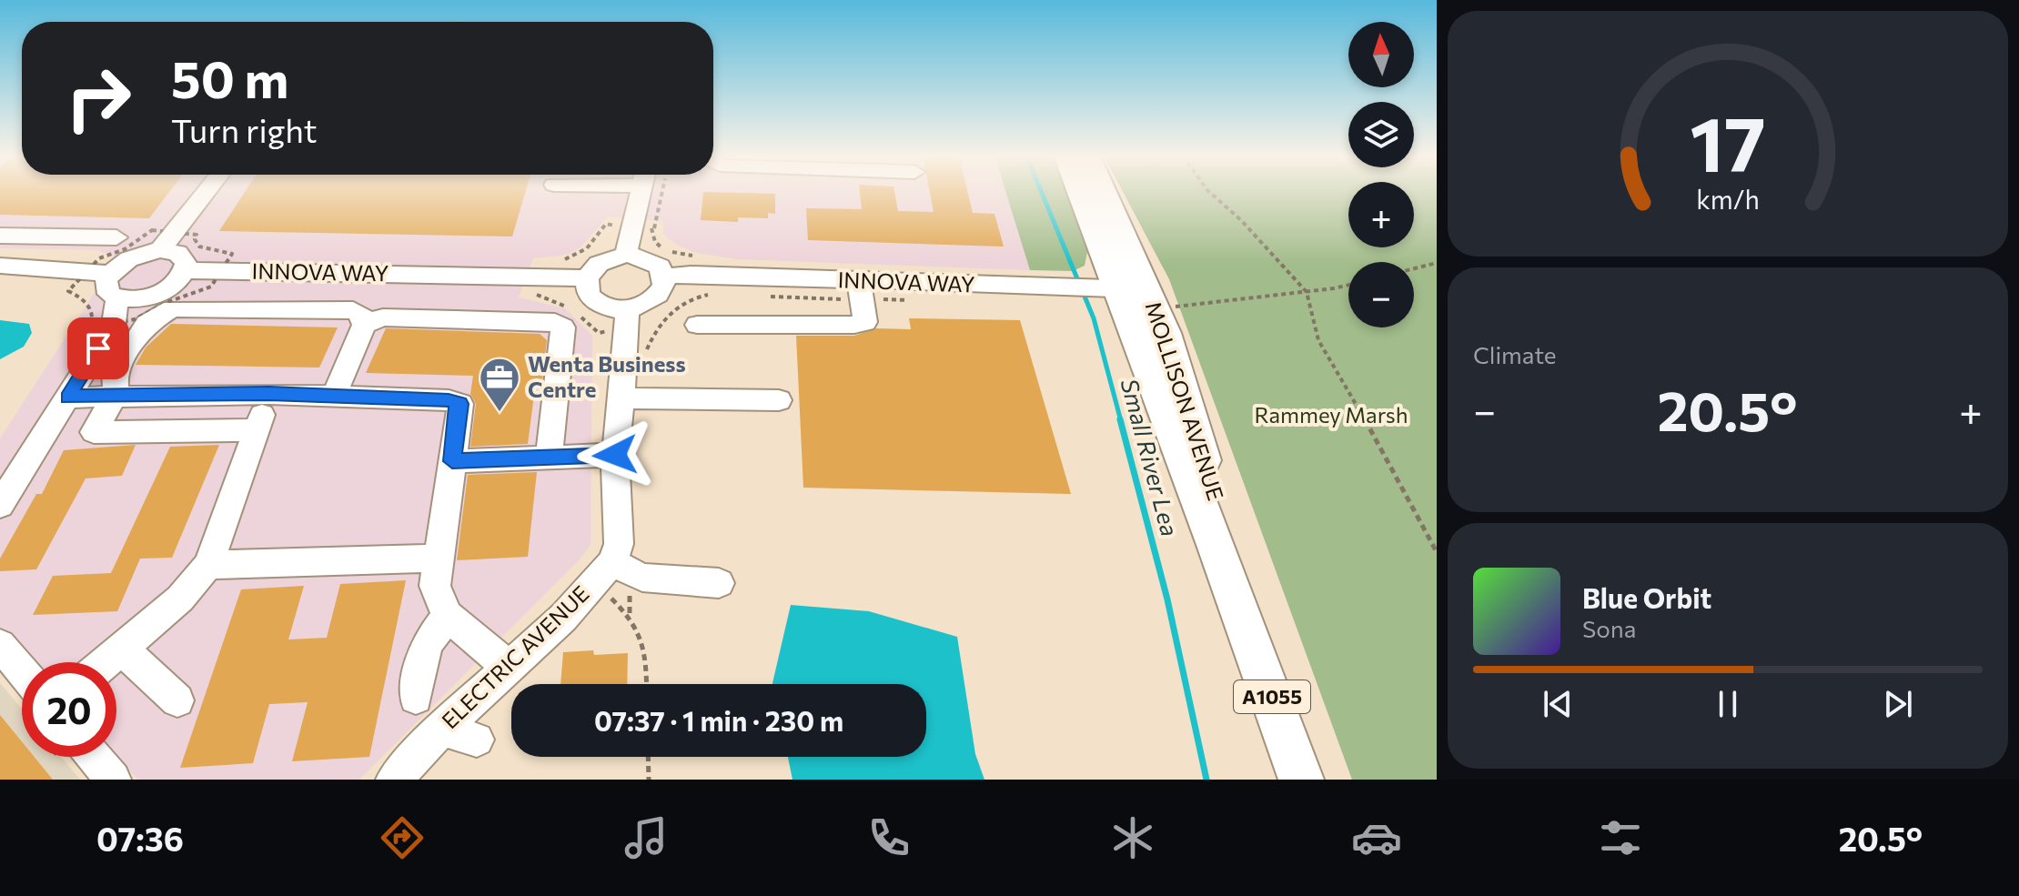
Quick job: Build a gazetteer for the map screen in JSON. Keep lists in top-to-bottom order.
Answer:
{
  "streets": {
    "main road": ["MOLLISON AVENUE", "A1055"],
    "street": ["INNOVA WAY", "ELECTRIC AVENUE"]
  },
  "crossings": [
    ["INNOVA WAY", "MOLLISON AVENUE"]
  ],
  "water": ["Small River Lea"],
  "parks": ["Rammey Marsh"],
  "places": {
    "office": ["Wenta Business Centre"]
  },
  "north": "top",
  "page": {
    "map_buttons": ["+", "−"],
    "turn": ["50 m", "Turn right"],
    "tile": "Climate",
    "heat": ["−", "20.5°", "+"],
    "song": ["Blue Orbit", "Sona"],
    "limit": "20",
    "trip": "07:37 · 1 min · 230 m",
    "tabs": ["07:36", "20.5°"],
    "gauge": ["17", "km/h"]
  }
}
